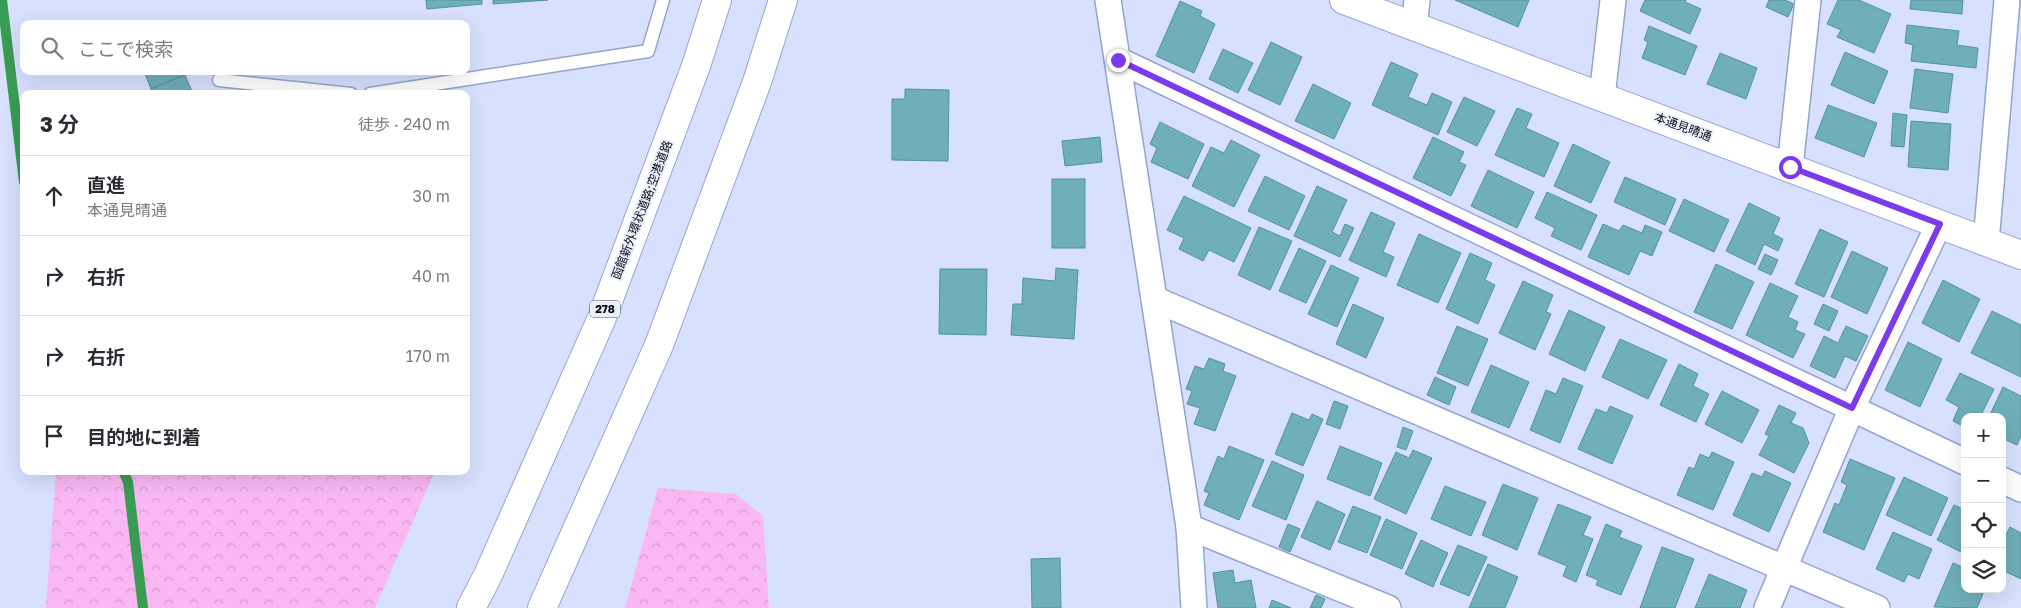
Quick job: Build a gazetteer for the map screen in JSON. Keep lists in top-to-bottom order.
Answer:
{
  "streets": {
    "main road": ["本通見晴通", "函館新外環状道路;空港道路", "278"]
  },
  "page": {
    "search": "ここで検索",
    "heading": ["3 分", "徒歩 · 240 m"],
    "list": [
      ["直進", "本通見晴通", "30 m"],
      ["右折", "40 m"],
      ["右折", "170 m"],
      "目的地に到着"
    ],
    "map_buttons": ["+", "−"]
  }
}
